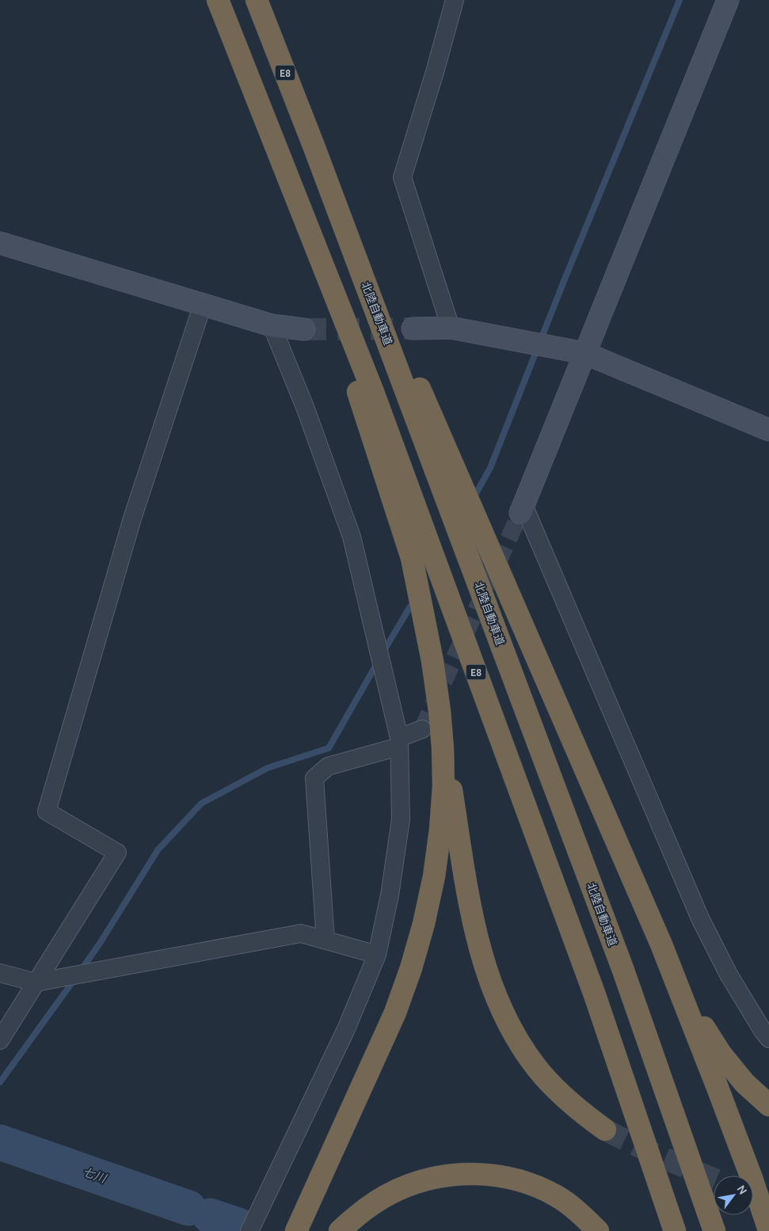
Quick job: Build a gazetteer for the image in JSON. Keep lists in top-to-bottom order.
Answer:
{
  "streets": {
    "highway": ["E8", "北陸自動車道"]
  },
  "water": ["七川"],
  "north": "top right"
}
